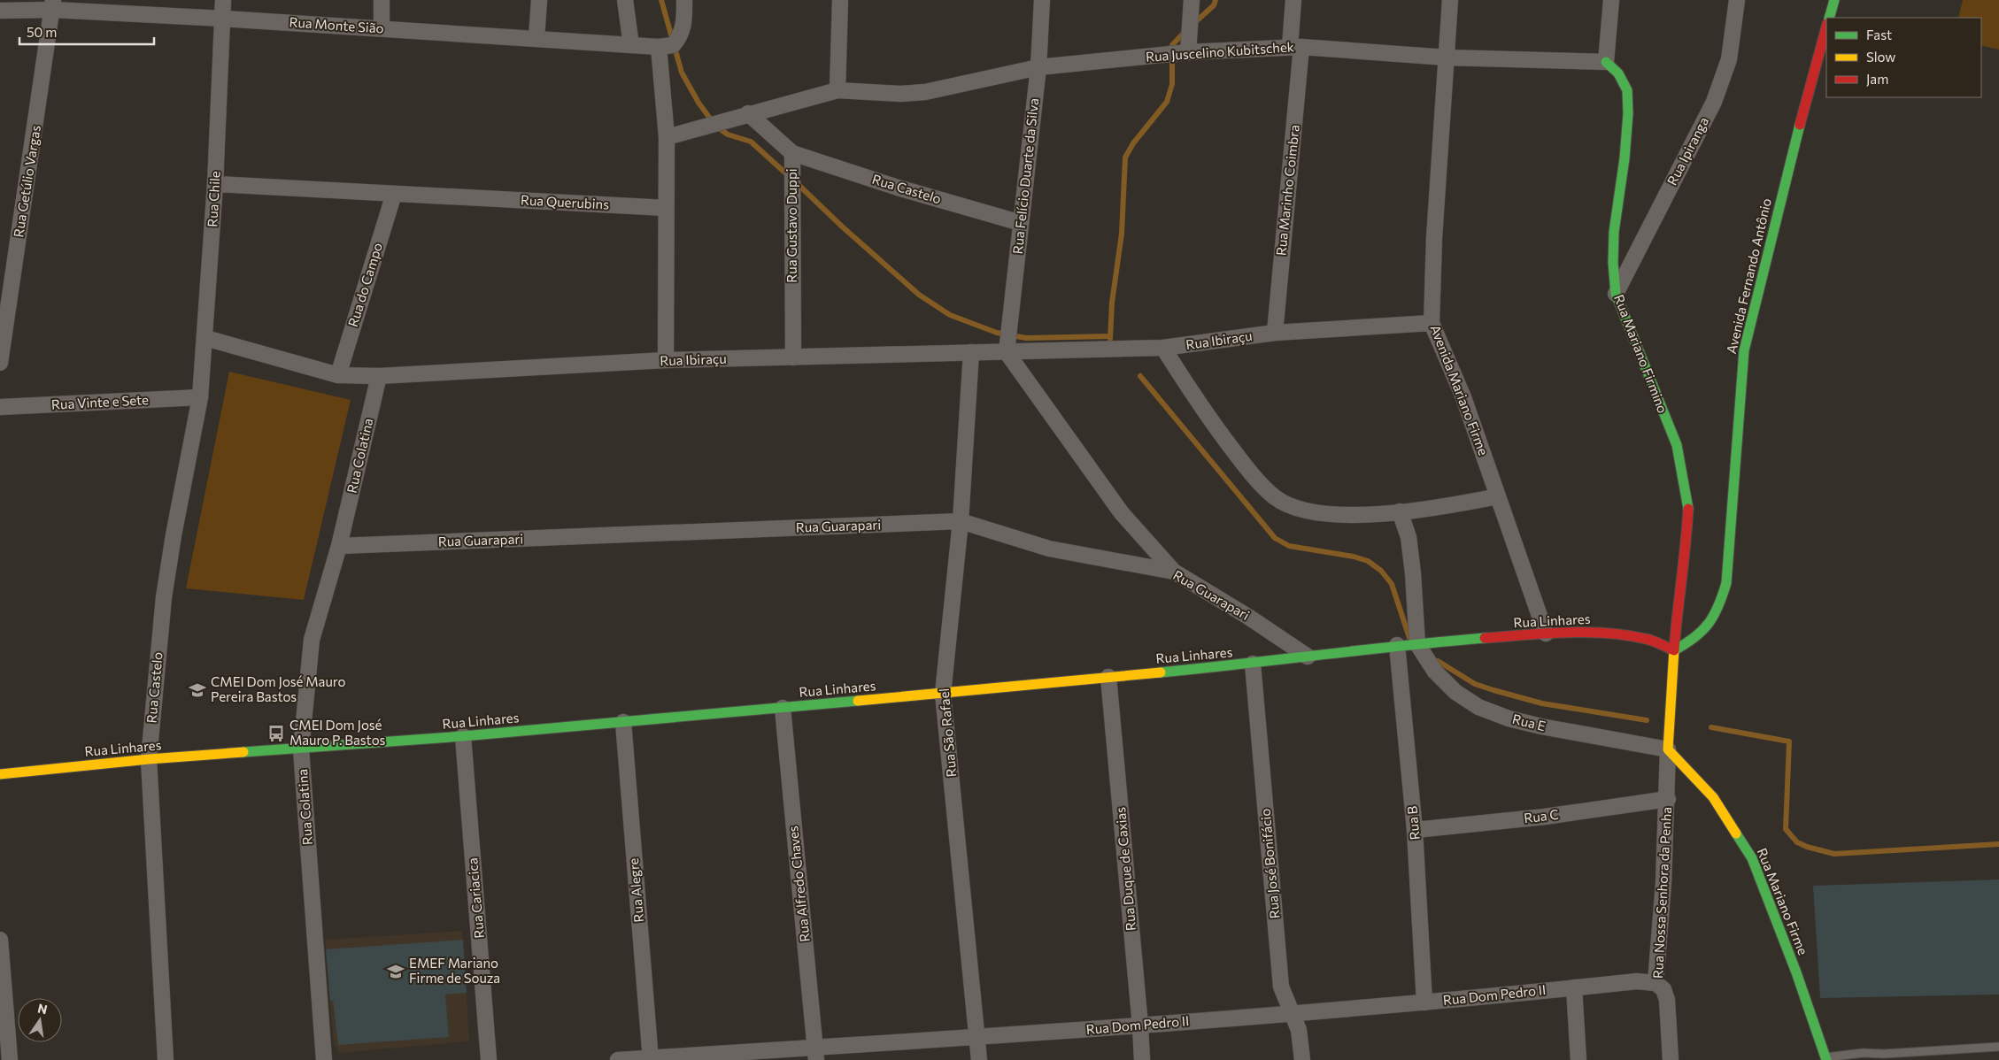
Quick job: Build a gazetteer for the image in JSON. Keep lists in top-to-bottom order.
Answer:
{
  "streets": {
    "street": [
      "Rua Monte Sião",
      "Rua Juscelino Kubitschek",
      "Rua Ipiranga",
      "Rua Felício Duarte da Silva",
      "Rua Getúlio Vargas",
      "Rua Castelo",
      "Rua Marinho Coimbra",
      "Rua Chile",
      "Rua Querubins",
      "Rua Gustavo Duppi",
      "Avenida Fernando Antônio",
      "Rua do Campo",
      "Rua Ibiraçu",
      "Rua Mariano Firmino",
      "Avenida Mariano Firme",
      "Rua Vinte e Sete",
      "Rua Colatina",
      "Rua Guarapari",
      "Rua Linhares",
      "Rua E",
      "Rua São Rafael",
      "Rua C",
      "Rua B",
      "Rua José Bonifácio",
      "Rua Duque de Caxias",
      "Rua Alfredo Chaves",
      "Rua Alegre",
      "Rua Nossa Senhora da Penha",
      "Rua Cariacica",
      "Rua Mariano Firme",
      "Rua Dom Pedro II"
    ]
  },
  "crossings": [
    ["Rua Monte Sião", "Rua Getúlio Vargas"],
    ["Rua Monte Sião", "Rua Chile"],
    ["Rua Juscelino Kubitschek", "Rua Felício Duarte da Silva"],
    ["Rua Juscelino Kubitschek", "Rua Marinho Coimbra"],
    ["Rua Juscelino Kubitschek", "Rua Mariano Firmino"],
    ["Rua Juscelino Kubitschek", "Avenida Mariano Firme"],
    ["Rua Ipiranga", "Rua Mariano Firmino"],
    ["Rua Felício Duarte da Silva", "Rua Castelo"],
    ["Rua Felício Duarte da Silva", "Rua Ibiraçu"],
    ["Rua Castelo", "Rua Chile"],
    ["Rua Castelo", "Rua Gustavo Duppi"],
    ["Rua Castelo", "Rua Vinte e Sete"],
    ["Rua Castelo", "Rua Linhares"],
    ["Rua Marinho Coimbra", "Rua Ibiraçu"],
    ["Rua Chile", "Rua Querubins"],
    ["Rua Chile", "Rua Vinte e Sete"],
    ["Rua Querubins", "Rua do Campo"],
    ["Rua Gustavo Duppi", "Rua Ibiraçu"],
    ["Avenida Fernando Antônio", "Rua Mariano Firmino"],
    ["Avenida Fernando Antônio", "Rua Linhares"],
    ["Rua Ibiraçu", "Avenida Mariano Firme"],
    ["Rua Ibiraçu", "Rua Colatina"],
    ["Rua Ibiraçu", "Rua São Rafael"],
    ["Rua Mariano Firmino", "Rua Linhares"],
    ["Rua Mariano Firmino", "Rua E"],
    ["Rua Mariano Firmino", "Rua Nossa Senhora da Penha"],
    ["Rua Mariano Firmino", "Rua Mariano Firme"],
    ["Avenida Mariano Firme", "Rua Linhares"],
    ["Rua Colatina", "Rua Guarapari"],
    ["Rua Colatina", "Rua Linhares"],
    ["Rua Guarapari", "Rua Linhares"],
    ["Rua Guarapari", "Rua São Rafael"],
    ["Rua Linhares", "Rua E"],
    ["Rua Linhares", "Rua São Rafael"],
    ["Rua Linhares", "Rua B"],
    ["Rua Linhares", "Rua José Bonifácio"],
    ["Rua Linhares", "Rua Duque de Caxias"],
    ["Rua Linhares", "Rua Alfredo Chaves"],
    ["Rua Linhares", "Rua Alegre"],
    ["Rua Linhares", "Rua Cariacica"],
    ["Rua E", "Rua Nossa Senhora da Penha"],
    ["Rua E", "Rua Mariano Firme"],
    ["Rua São Rafael", "Rua Dom Pedro II"],
    ["Rua C", "Rua B"],
    ["Rua C", "Rua Nossa Senhora da Penha"],
    ["Rua B", "Rua Dom Pedro II"],
    ["Rua José Bonifácio", "Rua Dom Pedro II"],
    ["Rua Duque de Caxias", "Rua Dom Pedro II"],
    ["Rua Alfredo Chaves", "Rua Dom Pedro II"],
    ["Rua Alegre", "Rua Dom Pedro II"],
    ["Rua Nossa Senhora da Penha", "Rua Mariano Firme"],
    ["Rua Nossa Senhora da Penha", "Rua Dom Pedro II"]
  ],
  "places": {
    "school or university": ["CMEI Dom José Mauro Pereira Bastos", "EMEF Mariano Firme de Souza"],
    "bus stop": ["CMEI Dom José Mauro P. Bastos"]
  },
  "legend": ["Fast", "Slow", "Jam"],
  "scale_bar": "50 m",
  "north": "top"
}
